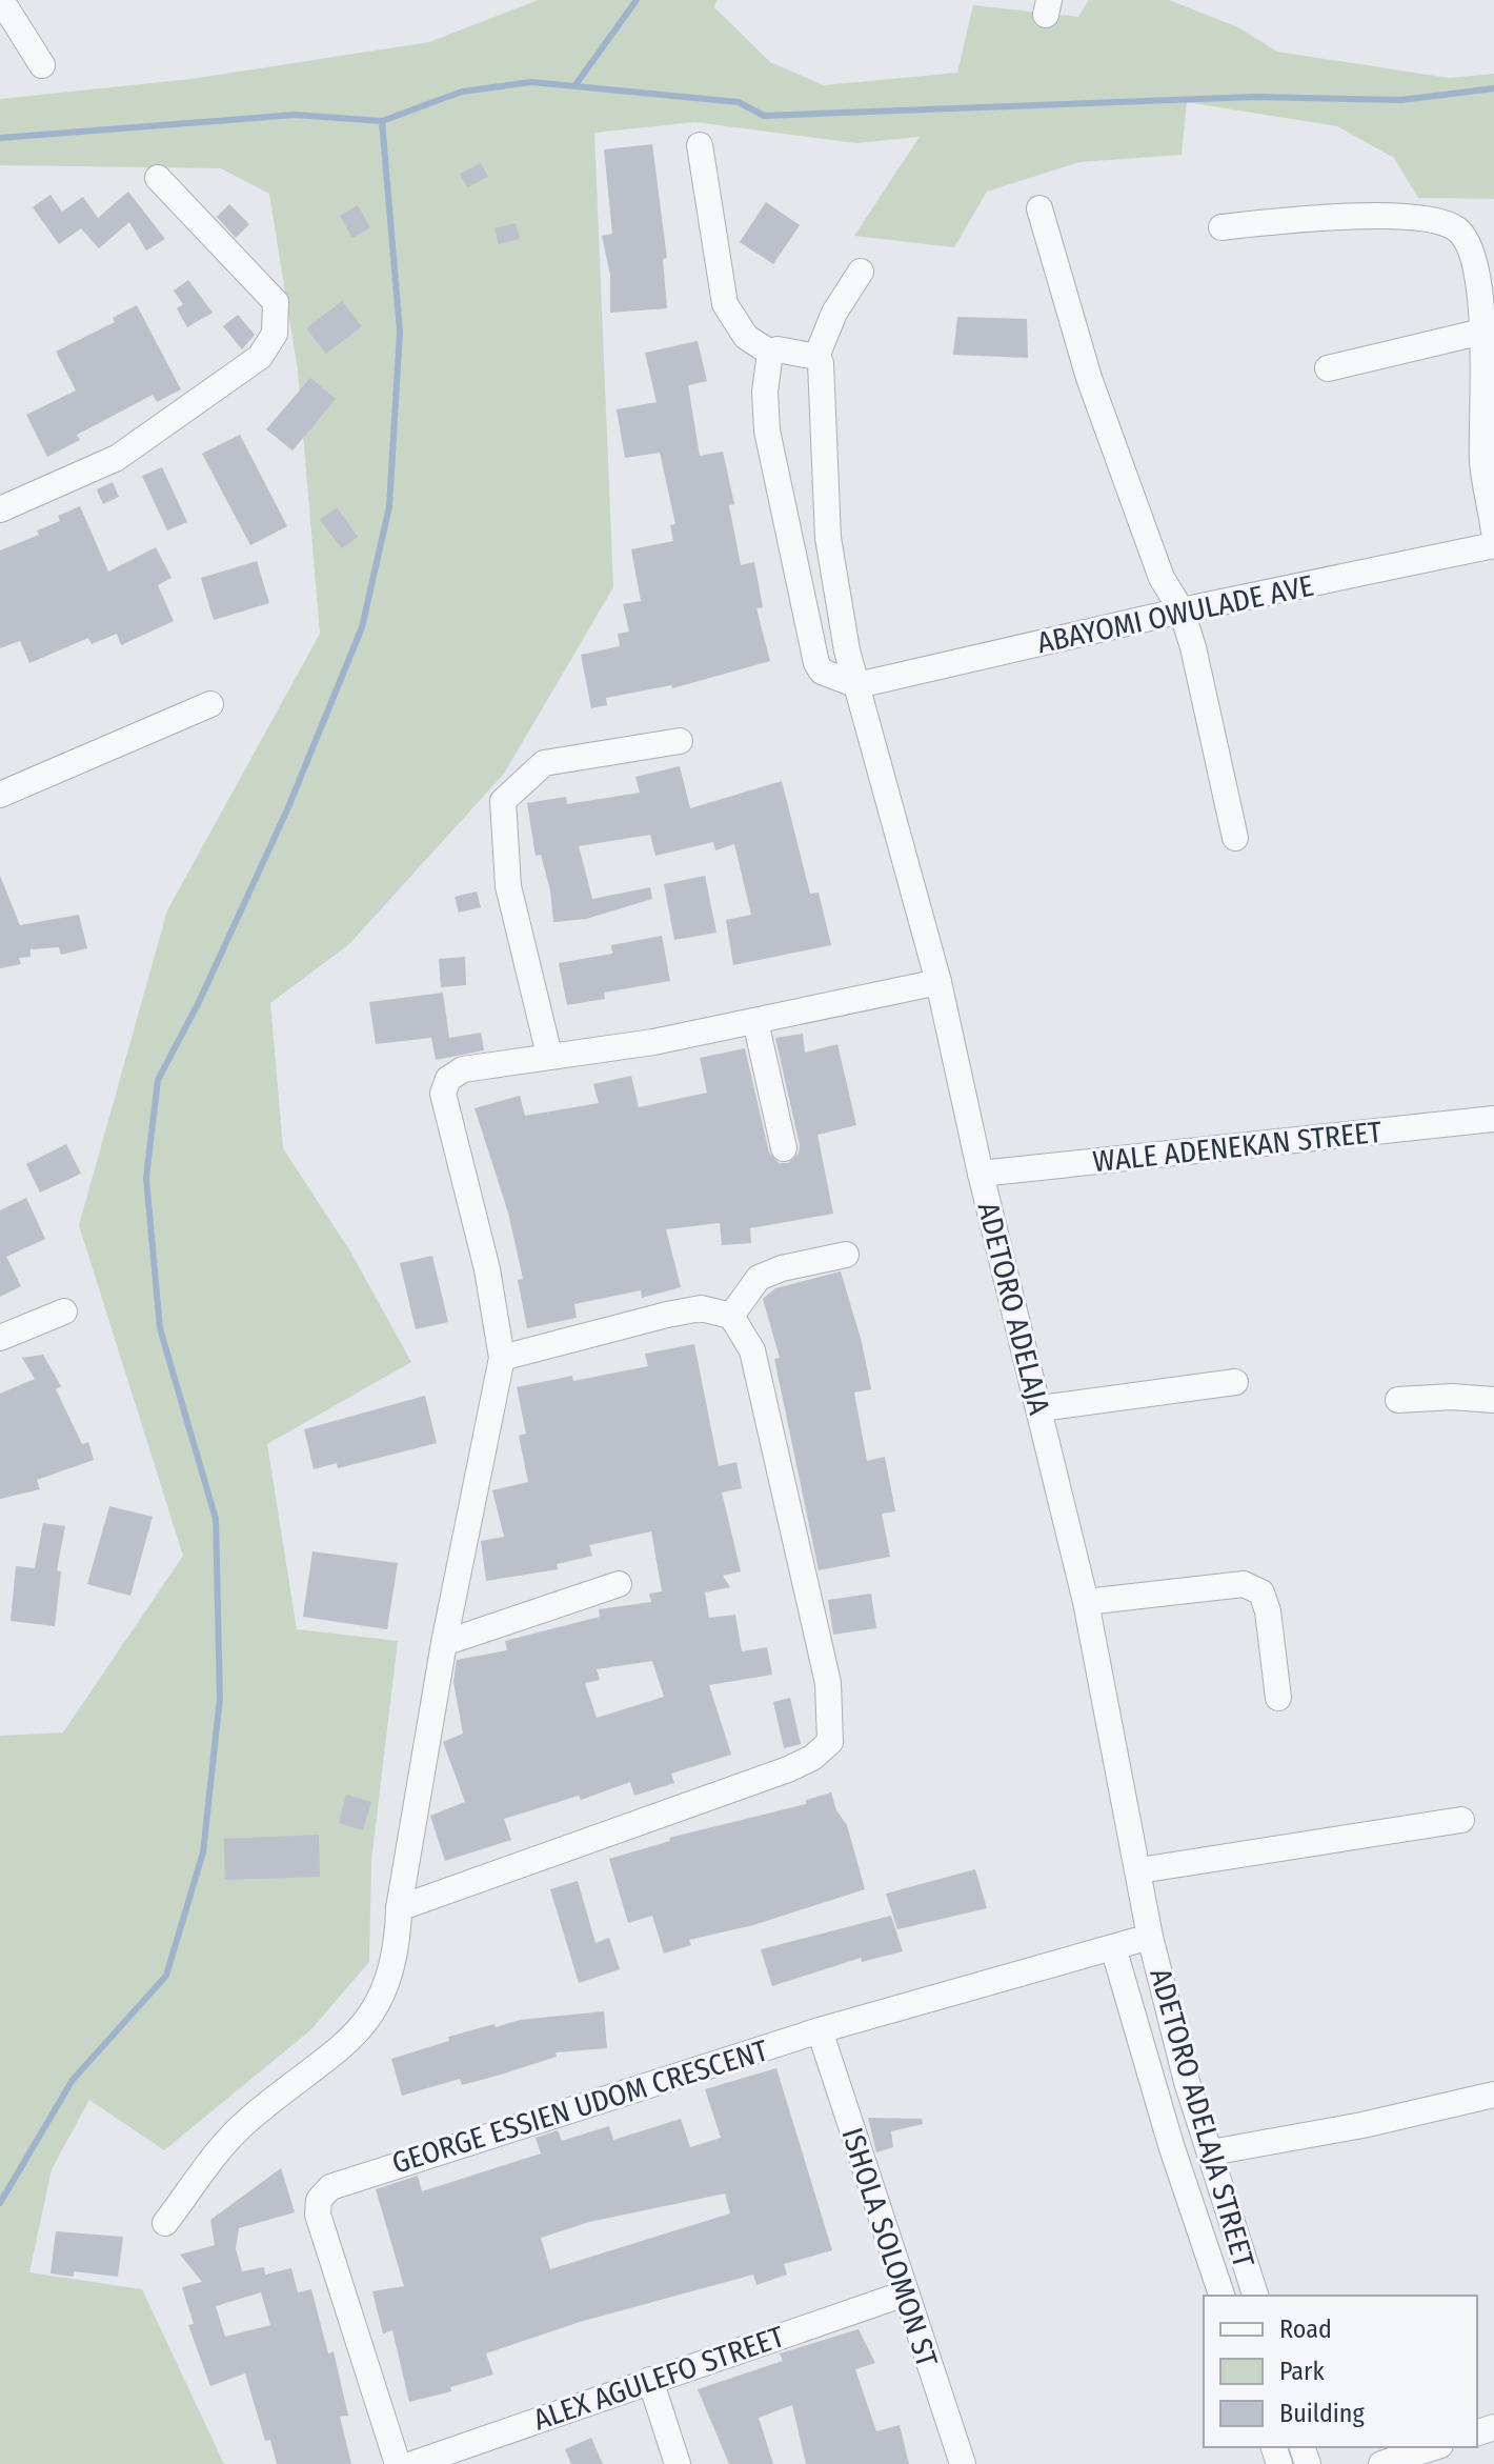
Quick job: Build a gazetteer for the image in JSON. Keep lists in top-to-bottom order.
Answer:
{
  "streets": {
    "street": [
      "ABAYOMI OWULADE AVE",
      "WALE ADENEKAN STREET",
      "ADETORO ADELAJA",
      "GEORGE ESSIEN UDOM CRESCENT",
      "ADETORO ADELAJA STREET",
      "ISHOLA SOLOMON ST",
      "ALEX AGULEFO STREET"
    ]
  },
  "crossings": [
    ["ABAYOMI OWULADE AVE", "ADETORO ADELAJA"],
    ["WALE ADENEKAN STREET", "ADETORO ADELAJA"],
    ["ADETORO ADELAJA", "GEORGE ESSIEN UDOM CRESCENT"],
    ["ADETORO ADELAJA", "ADETORO ADELAJA STREET"],
    ["GEORGE ESSIEN UDOM CRESCENT", "ADETORO ADELAJA STREET"],
    ["GEORGE ESSIEN UDOM CRESCENT", "ISHOLA SOLOMON ST"],
    ["ISHOLA SOLOMON ST", "ALEX AGULEFO STREET"]
  ],
  "legend": ["Road", "Park", "Building"]
}
